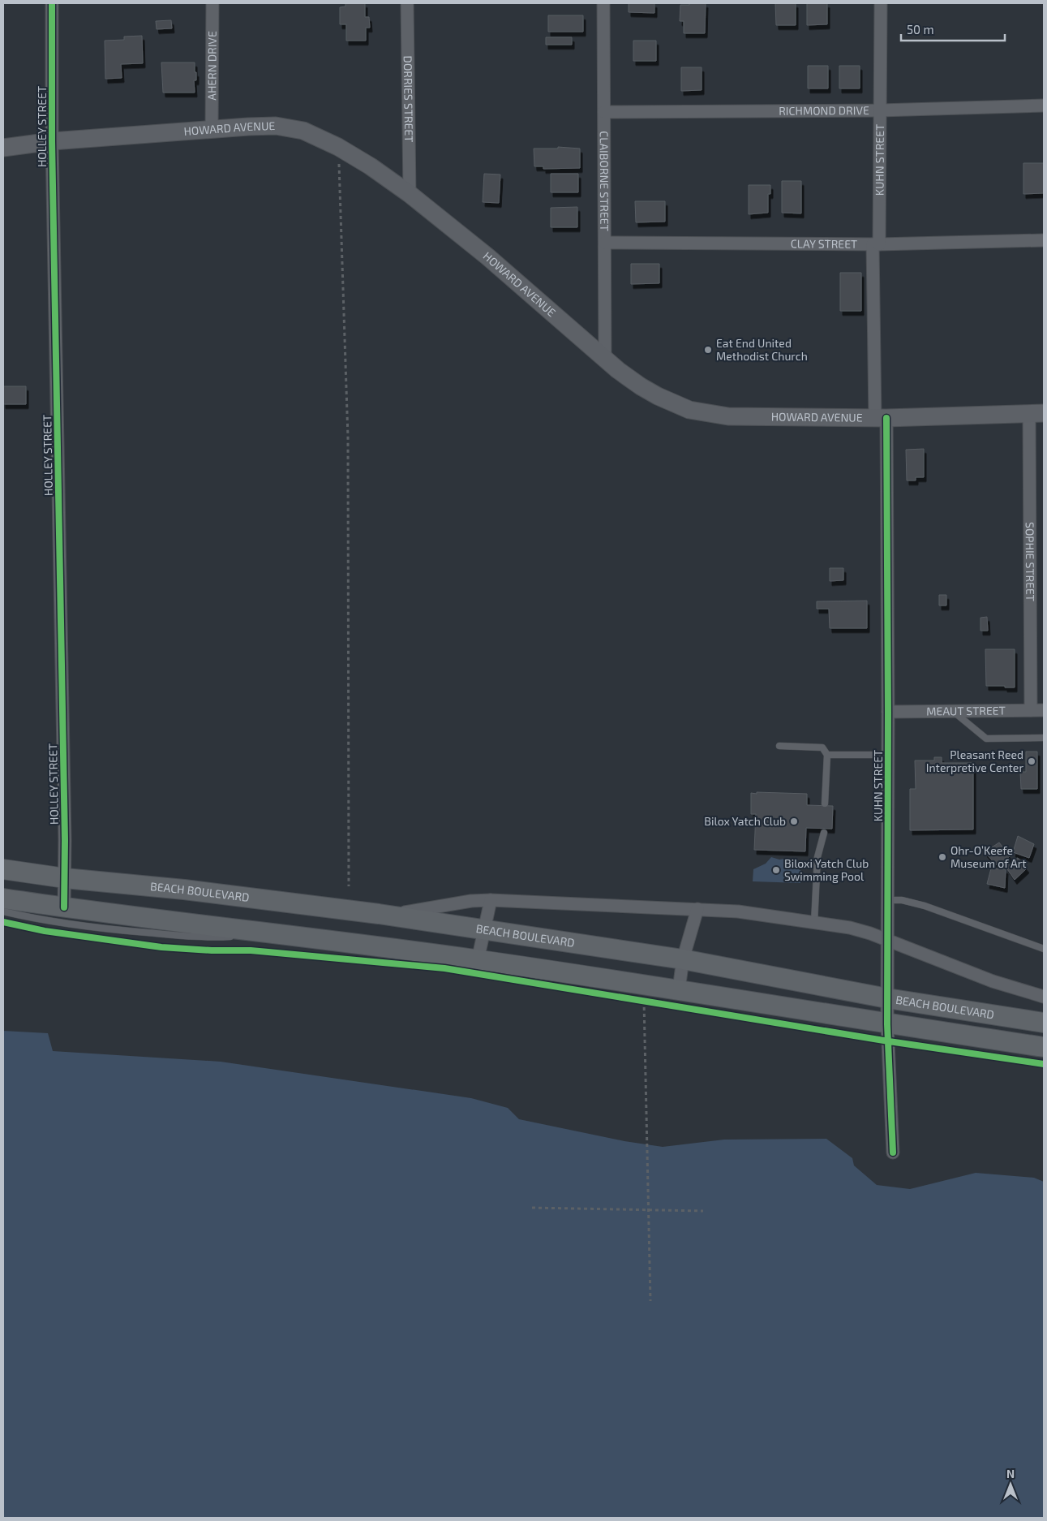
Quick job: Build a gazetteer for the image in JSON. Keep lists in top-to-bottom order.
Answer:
{
  "streets": {
    "main road": ["HOWARD AVENUE", "BEACH BOULEVARD"],
    "street": [
      "AHERN DRIVE",
      "DORRIES STREET",
      "RICHMOND DRIVE",
      "HOLLEY STREET",
      "KUHN STREET",
      "CLAIBORNE STREET",
      "CLAY STREET",
      "SOPHIE STREET",
      "MEAUT STREET"
    ]
  },
  "crossings": [
    ["AHERN DRIVE", "HOWARD AVENUE"],
    ["DORRIES STREET", "HOWARD AVENUE"],
    ["RICHMOND DRIVE", "KUHN STREET"],
    ["RICHMOND DRIVE", "CLAIBORNE STREET"],
    ["HOLLEY STREET", "HOWARD AVENUE"],
    ["HOLLEY STREET", "BEACH BOULEVARD"],
    ["HOWARD AVENUE", "KUHN STREET"],
    ["HOWARD AVENUE", "CLAIBORNE STREET"],
    ["HOWARD AVENUE", "SOPHIE STREET"],
    ["KUHN STREET", "CLAY STREET"],
    ["KUHN STREET", "MEAUT STREET"],
    ["KUHN STREET", "BEACH BOULEVARD"],
    ["CLAIBORNE STREET", "CLAY STREET"],
    ["SOPHIE STREET", "MEAUT STREET"]
  ],
  "places": [
    "Eat End United Methodist Church",
    "Pleasant Reed Interpretive Center",
    "Bilox Yatch Club",
    "Ohr-O’Keefe Museum of Art",
    "Biloxi Yatch Club Swimming Pool"
  ],
  "scale_bar": "50 m",
  "north": "top"
}
